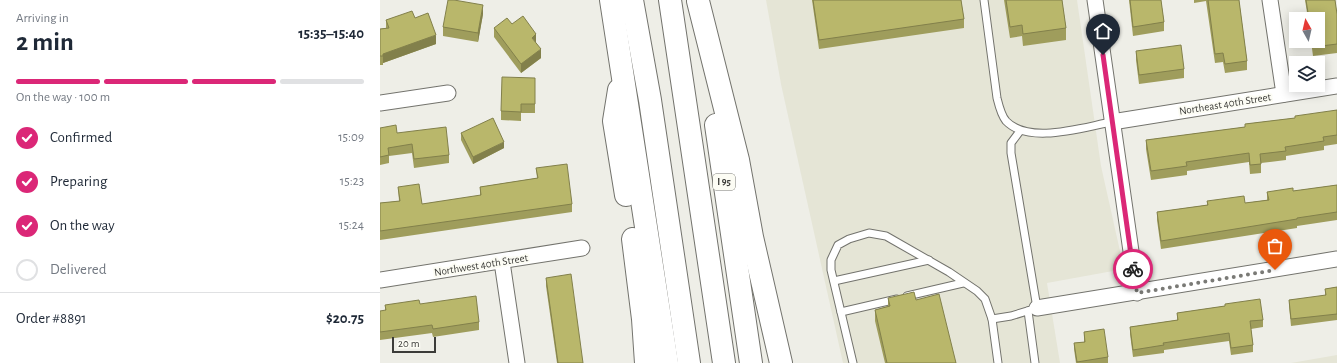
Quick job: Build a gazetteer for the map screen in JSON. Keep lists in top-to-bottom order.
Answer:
{
  "streets": {
    "highway": ["I 95"],
    "street": ["Northeast 40th Street", "Northwest 40th Street"]
  },
  "scale_bar": "20 m",
  "north": "top",
  "page": {
    "heading": ["2 min", "Arriving in", "15:35–15:40"],
    "panel": ["Order #8891", "$20.75"],
    "bar": "On the way · 100 m",
    "list": [
      ["Confirmed", "15:09"],
      ["Preparing", "15:23"],
      ["On the way", "15:24"],
      "Delivered"
    ],
    "scale": "20 m"
  }
}
